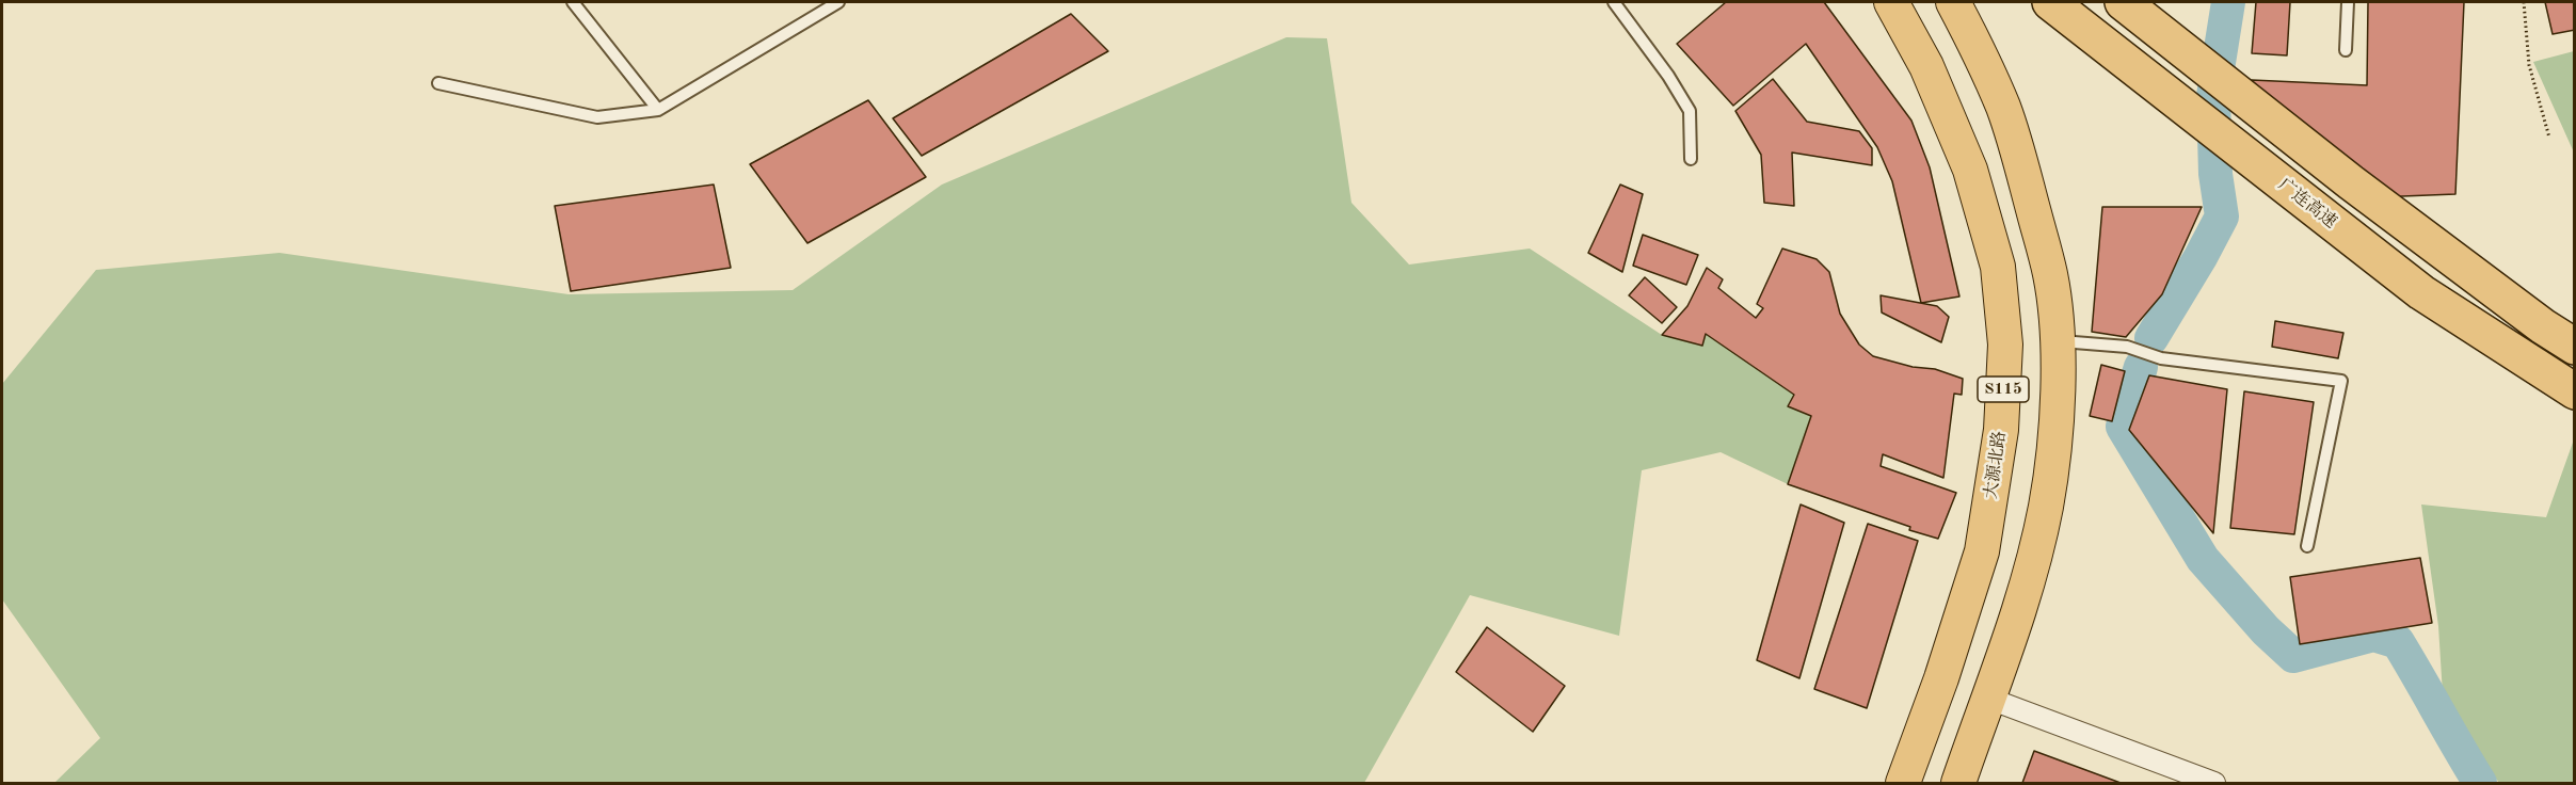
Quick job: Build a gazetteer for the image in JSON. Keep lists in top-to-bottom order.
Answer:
{
  "streets": {
    "highway": ["广连高速"],
    "main road": ["S115", "大源北路"]
  }
}
